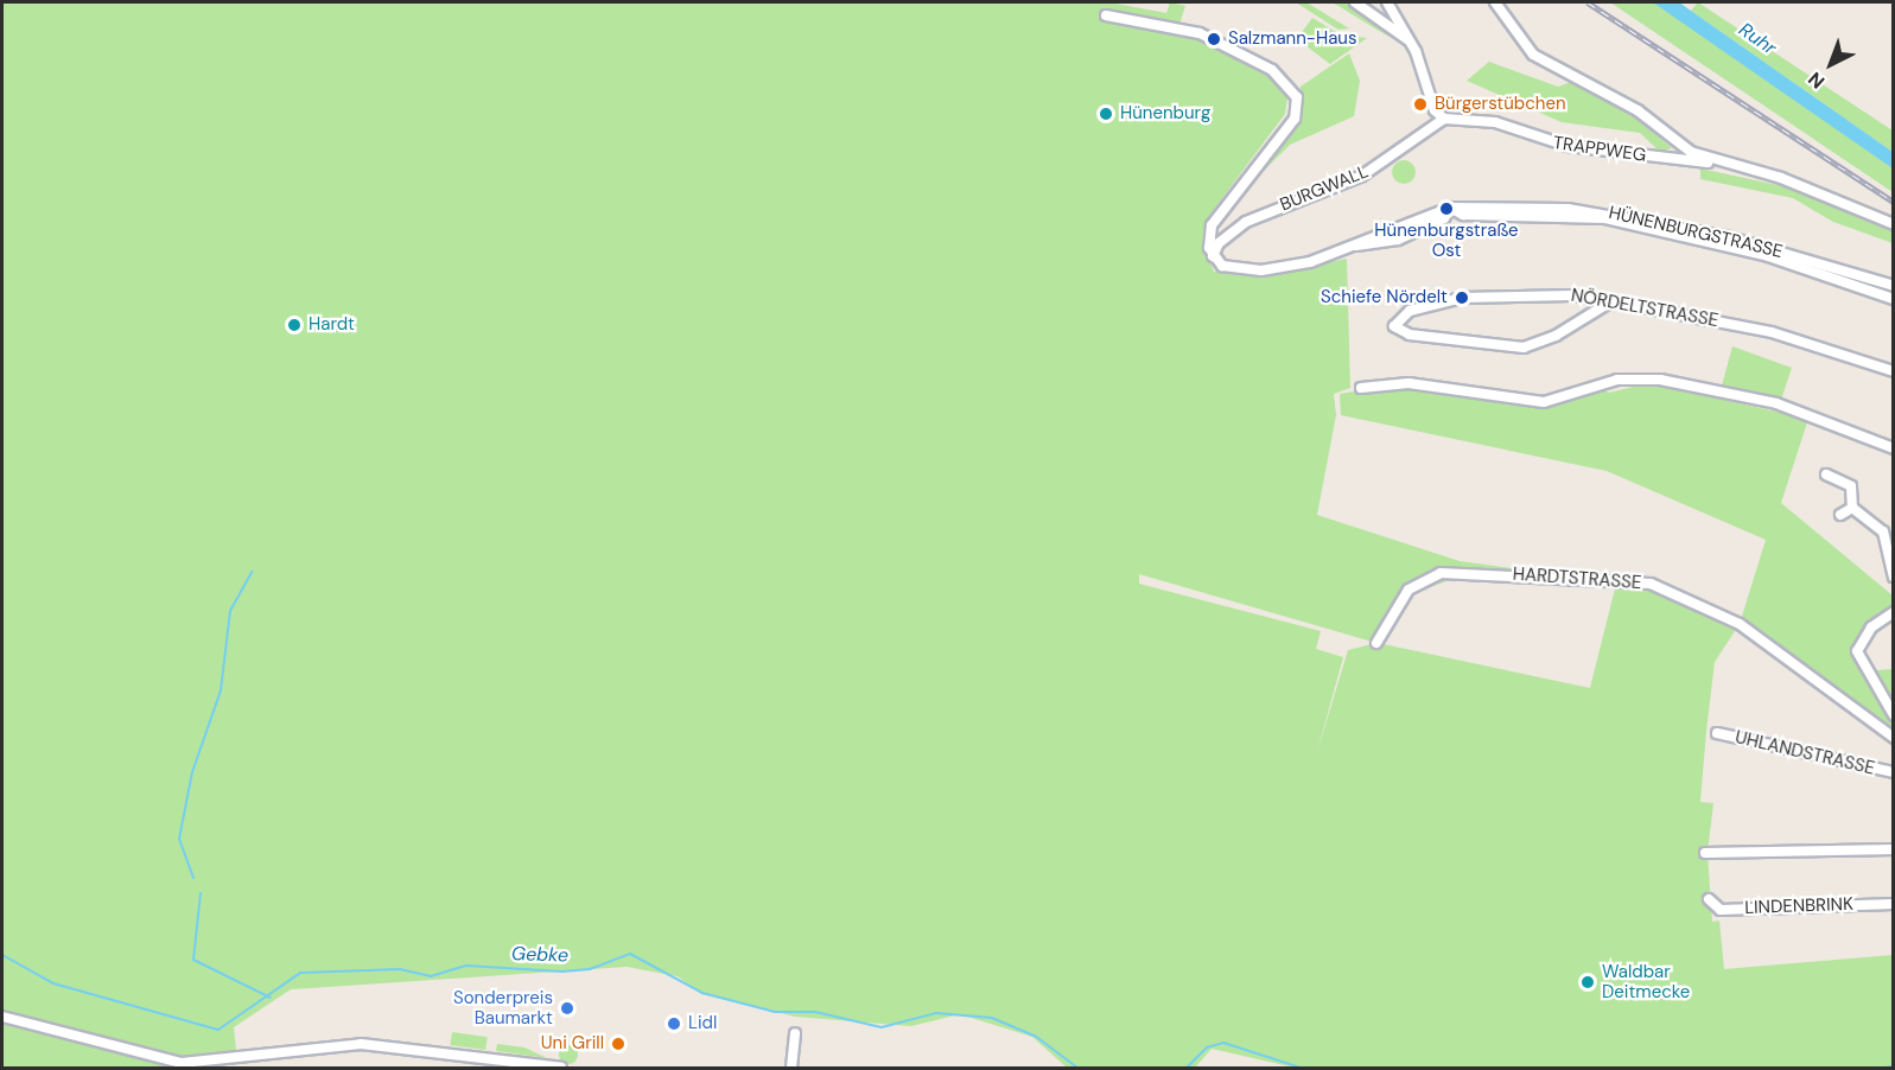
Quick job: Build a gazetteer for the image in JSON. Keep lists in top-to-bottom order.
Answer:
{
  "streets": {
    "street": [
      "TRAPPWEG",
      "BURGWALL",
      "HÜNENBURGSTRASSE",
      "NÖRDELTSTRASSE",
      "HARDTSTRASSE",
      "UHLANDSTRASSE",
      "LINDENBRINK"
    ]
  },
  "crossings": [
    ["TRAPPWEG", "BURGWALL"],
    ["BURGWALL", "HÜNENBURGSTRASSE"]
  ],
  "water": ["Ruhr", "Gebke"],
  "places": [
    "Salzmann-Haus",
    "Bürgerstübchen",
    "Hünenburg",
    "Hünenburgstraße Ost",
    "Schiefe Nördelt",
    "Hardt",
    "Waldbar Deitmecke",
    "Sonderpreis Baumarkt",
    "Lidl",
    "Uni Grill"
  ],
  "north": "bottom left"
}
